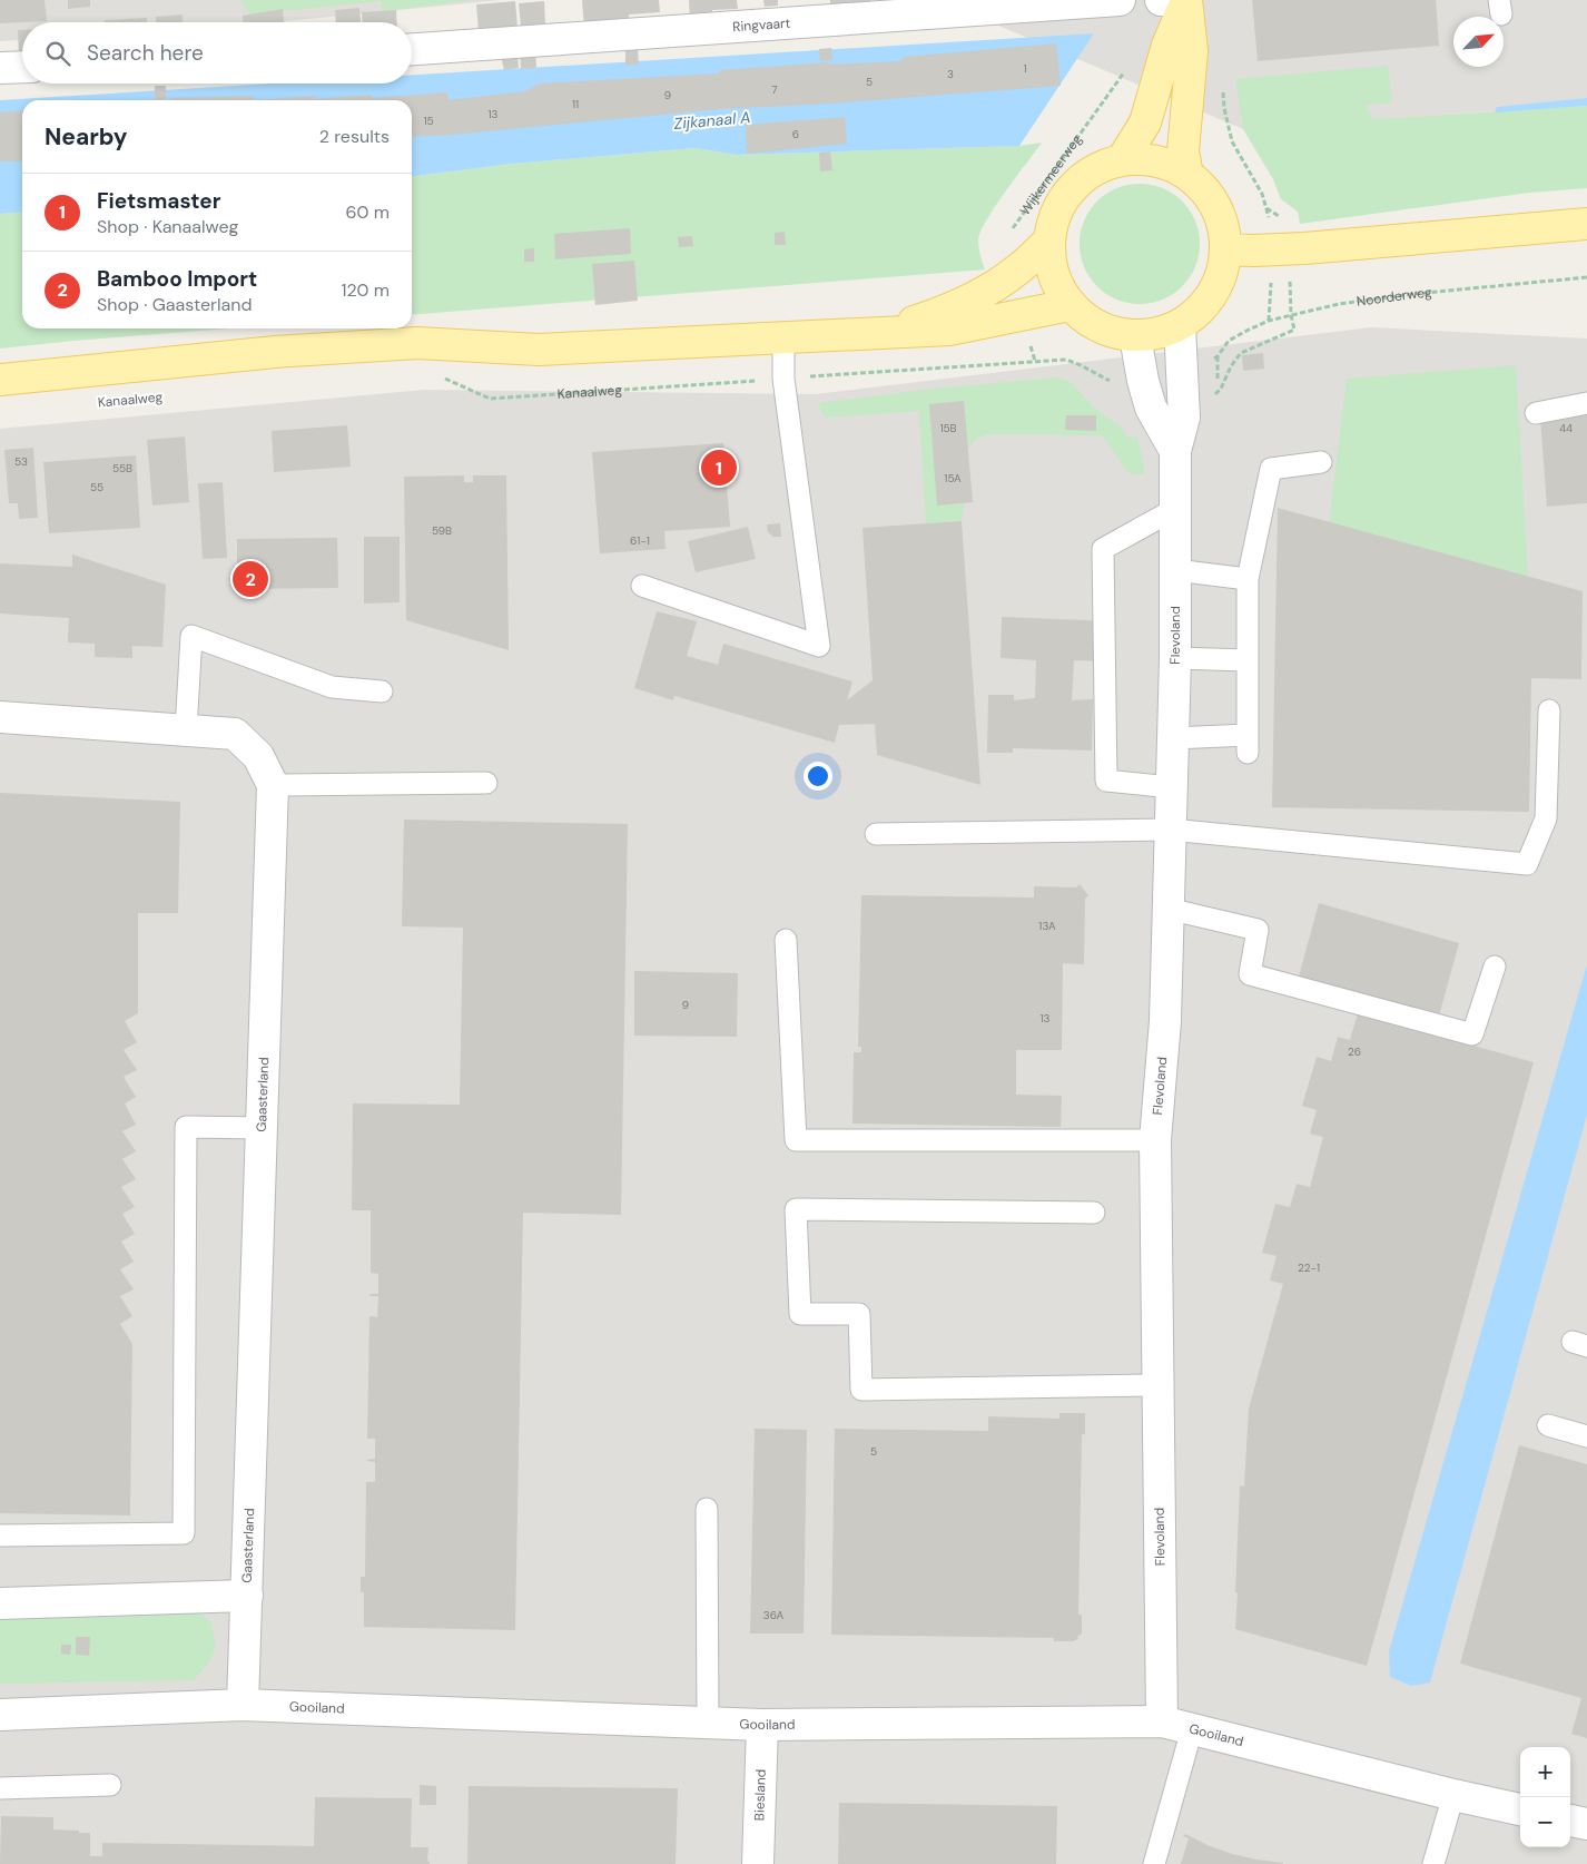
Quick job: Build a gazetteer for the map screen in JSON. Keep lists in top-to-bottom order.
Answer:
{
  "streets": {
    "street": [
      "Ringvaart",
      "Flevoland",
      "Gaasterland",
      "Gooiland",
      "Biesland"
    ],
    "path": ["Wijkermeerweg", "Noorderweg", "Kanaalweg"]
  },
  "crossings": [
    ["Flevoland", "Gooiland"],
    ["Gaasterland", "Gooiland"],
    ["Gooiland", "Biesland"]
  ],
  "water": ["Zijkanaal A"],
  "house_numbers": [
    "1",
    "3",
    "5",
    "7",
    "9",
    "11",
    "13",
    "15",
    "6",
    "15B",
    "44",
    "53",
    "55B",
    "15A",
    "55",
    "59B",
    "61-1",
    "13A",
    "9",
    "13",
    "26",
    "22-1",
    "5",
    "36A"
  ],
  "north": "top right",
  "page": {
    "search": "Search here",
    "heading": ["Nearby", "2 results"],
    "list": [
      {
        "mark": "1",
        "name": "Fietsmaster",
        "note": "Shop · Kanaalweg",
        "value": "60 m"
      },
      {
        "mark": "2",
        "name": "Bamboo Import",
        "note": "Shop · Gaasterland",
        "value": "120 m"
      }
    ],
    "pins": ["1", "2"],
    "map_buttons": ["+", "−"]
  }
}
